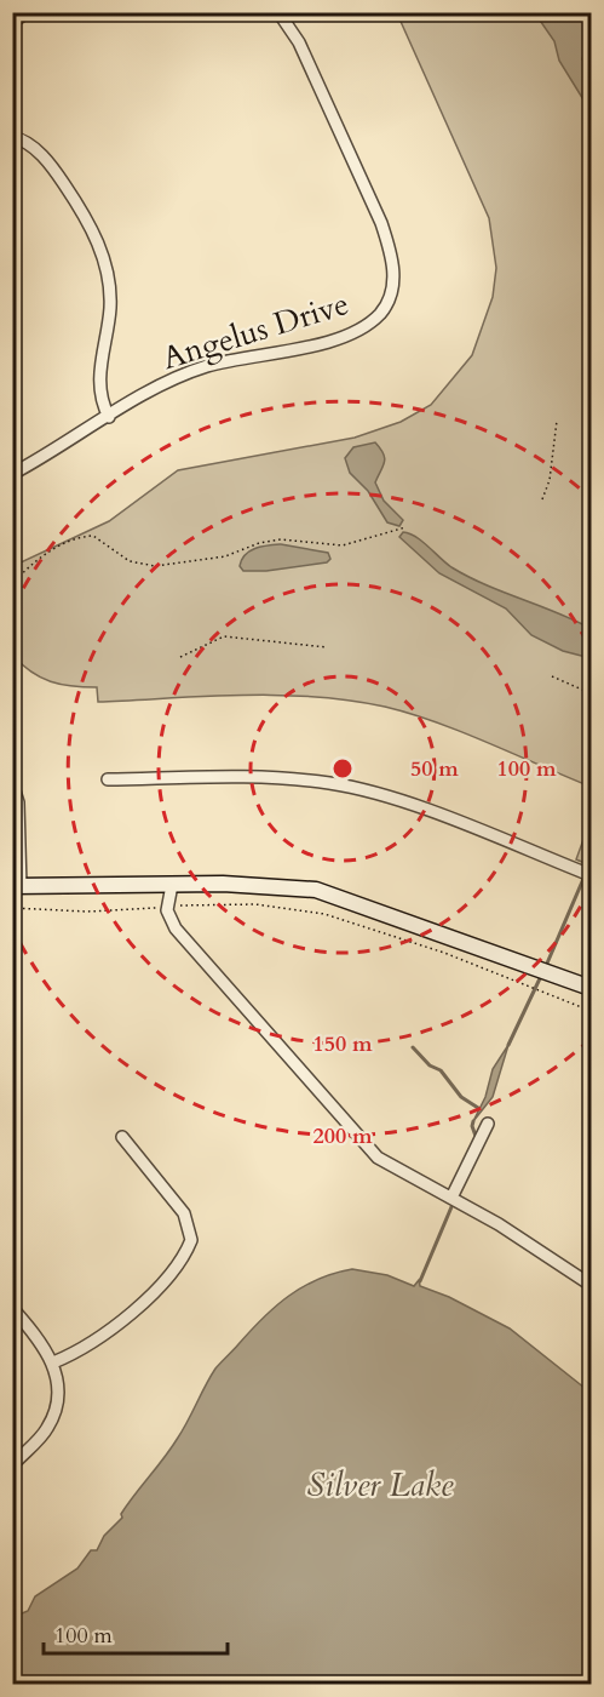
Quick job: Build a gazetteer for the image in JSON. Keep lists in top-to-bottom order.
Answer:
{
  "streets": {
    "street": ["Angelus Drive"]
  },
  "water": ["Silver Lake"],
  "scale_bar": "100 m",
  "rings": [
    "50 m",
    "100 m",
    "150 m",
    "200 m"
  ]
}
